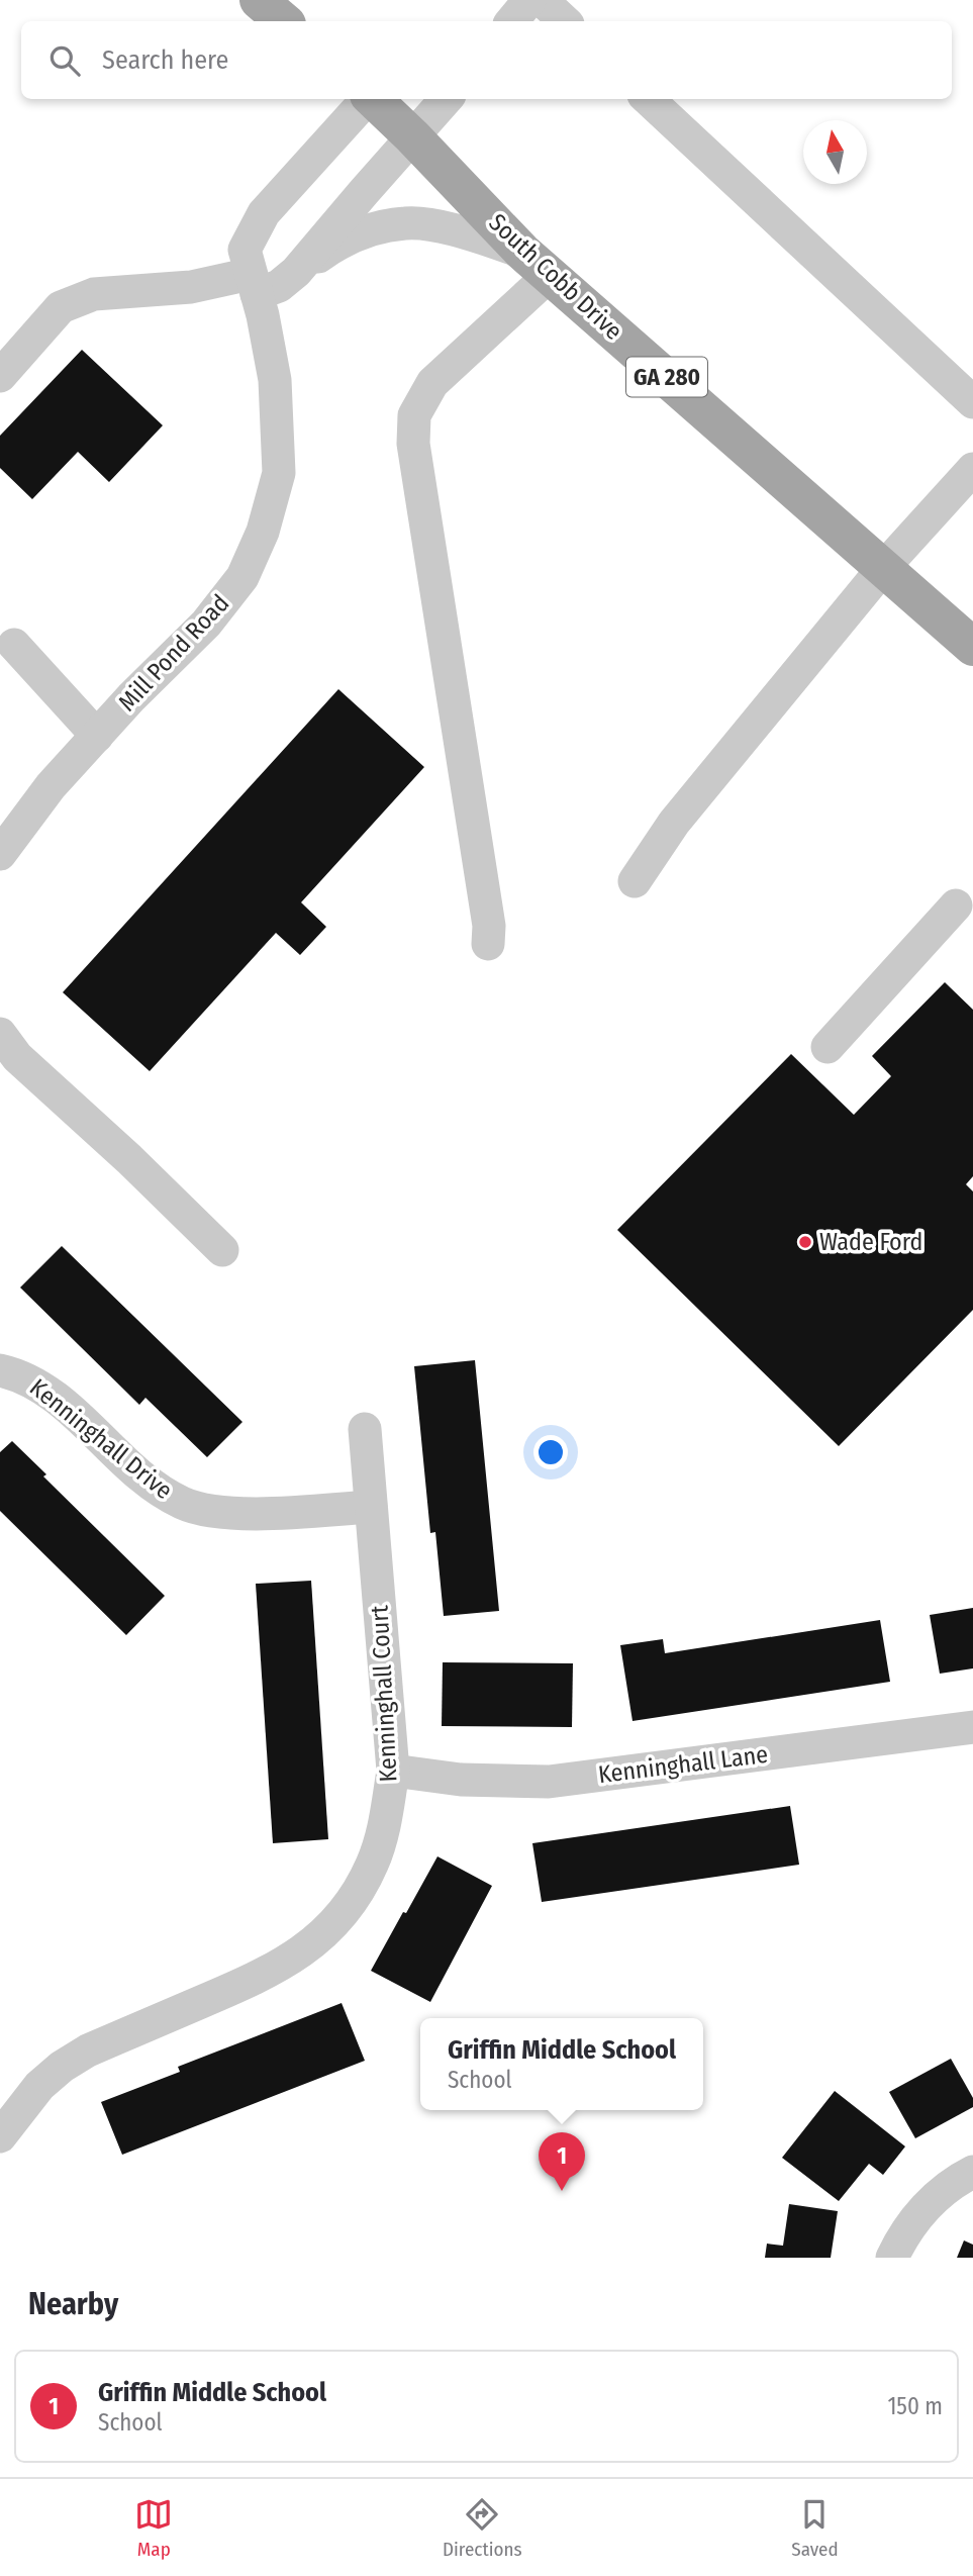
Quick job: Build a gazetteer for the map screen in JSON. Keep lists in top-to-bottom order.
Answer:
{
  "streets": {
    "main road": ["South Cobb Drive", "GA 280"],
    "street": [
      "Mill Pond Road",
      "Kenninghall Drive",
      "Kenninghall Court",
      "Kenninghall Lane"
    ]
  },
  "crossings": [
    ["Kenninghall Drive", "Kenninghall Court"],
    ["Kenninghall Court", "Kenninghall Lane"]
  ],
  "places": ["Wade Ford"],
  "north": "top",
  "page": {
    "search": "Search here",
    "popup": ["Griffin Middle School", "School"],
    "pins": "1",
    "heading": "Nearby",
    "list": [
      {
        "mark": "1",
        "name": "Griffin Middle School",
        "note": "School",
        "value": "150 m"
      }
    ],
    "nav": ["Map", "Directions", "Saved"]
  }
}
